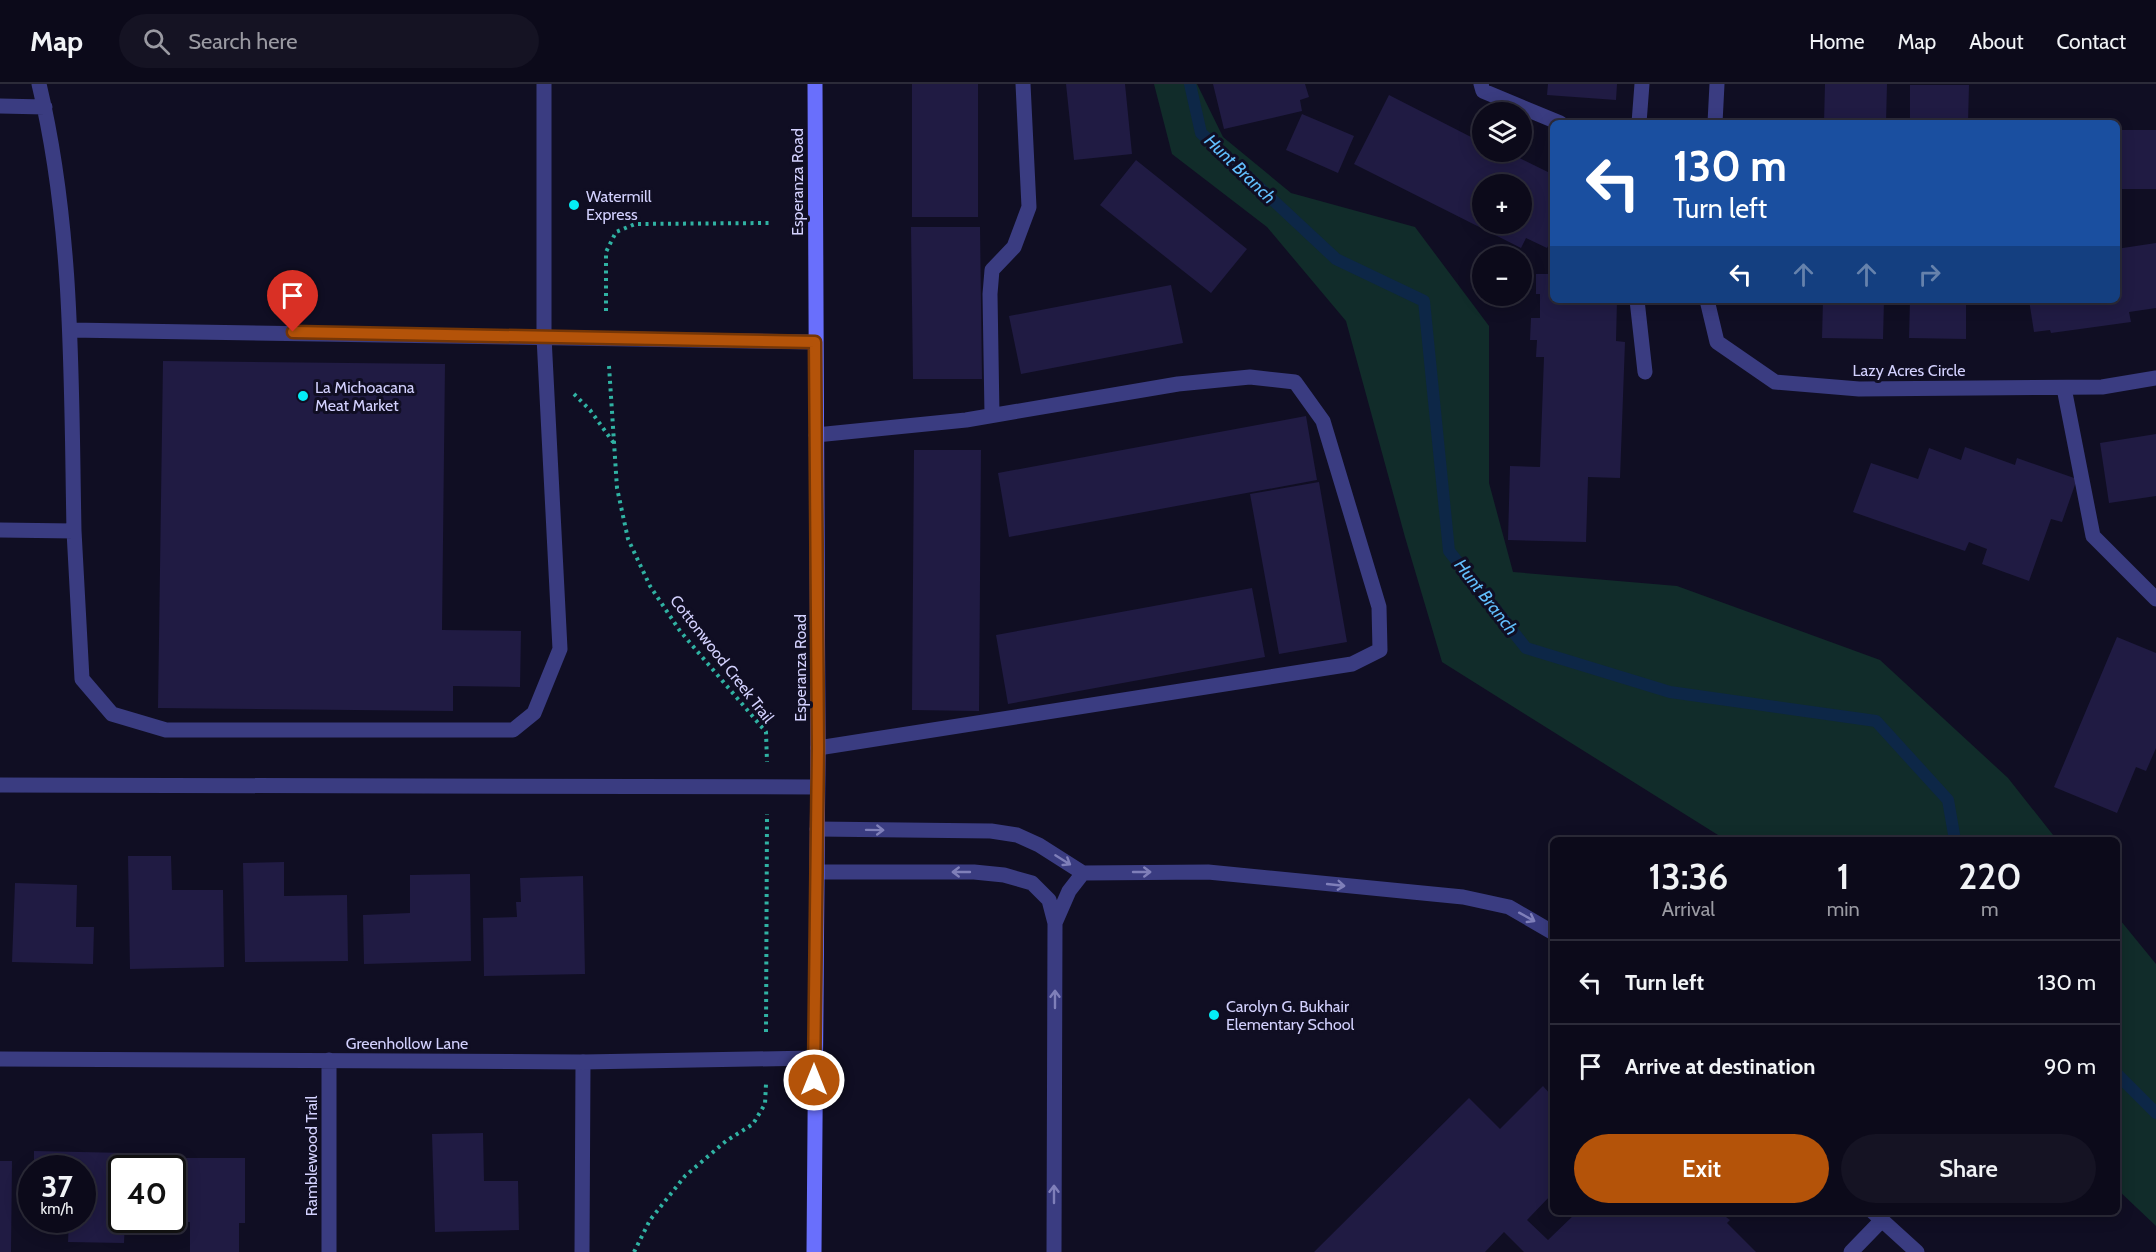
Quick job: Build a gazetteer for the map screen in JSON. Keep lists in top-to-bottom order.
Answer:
{
  "streets": {
    "street": [
      "Esperanza Road",
      "Lazy Acres Circle",
      "Greenhollow Lane",
      "Ramblewood Trail"
    ],
    "path": ["Cottonwood Creek Trail"]
  },
  "crossings": [
    ["Esperanza Road", "Greenhollow Lane"],
    ["Greenhollow Lane", "Ramblewood Trail"]
  ],
  "water": ["Hunt Branch"],
  "places": ["Watermill Express", "La Michoacana Meat Market", "Carolyn G. Bukhair Elementary School"],
  "page": {
    "header": "Map",
    "search": "Search here",
    "nav": [
      "Home",
      "Map",
      "About",
      "Contact"
    ],
    "map_buttons": ["+", "−"],
    "turn": ["130 m", "Turn left"],
    "eta": [
      "13:36",
      "Arrival",
      "1",
      "min",
      "220",
      "m"
    ],
    "list": [
      {
        "name": "Turn left",
        "value": "130 m"
      },
      {
        "name": "Arrive at destination",
        "value": "90 m"
      }
    ],
    "buttons": ["Exit", "Share"],
    "speed": "37 km/h",
    "limit": "40"
  }
}
